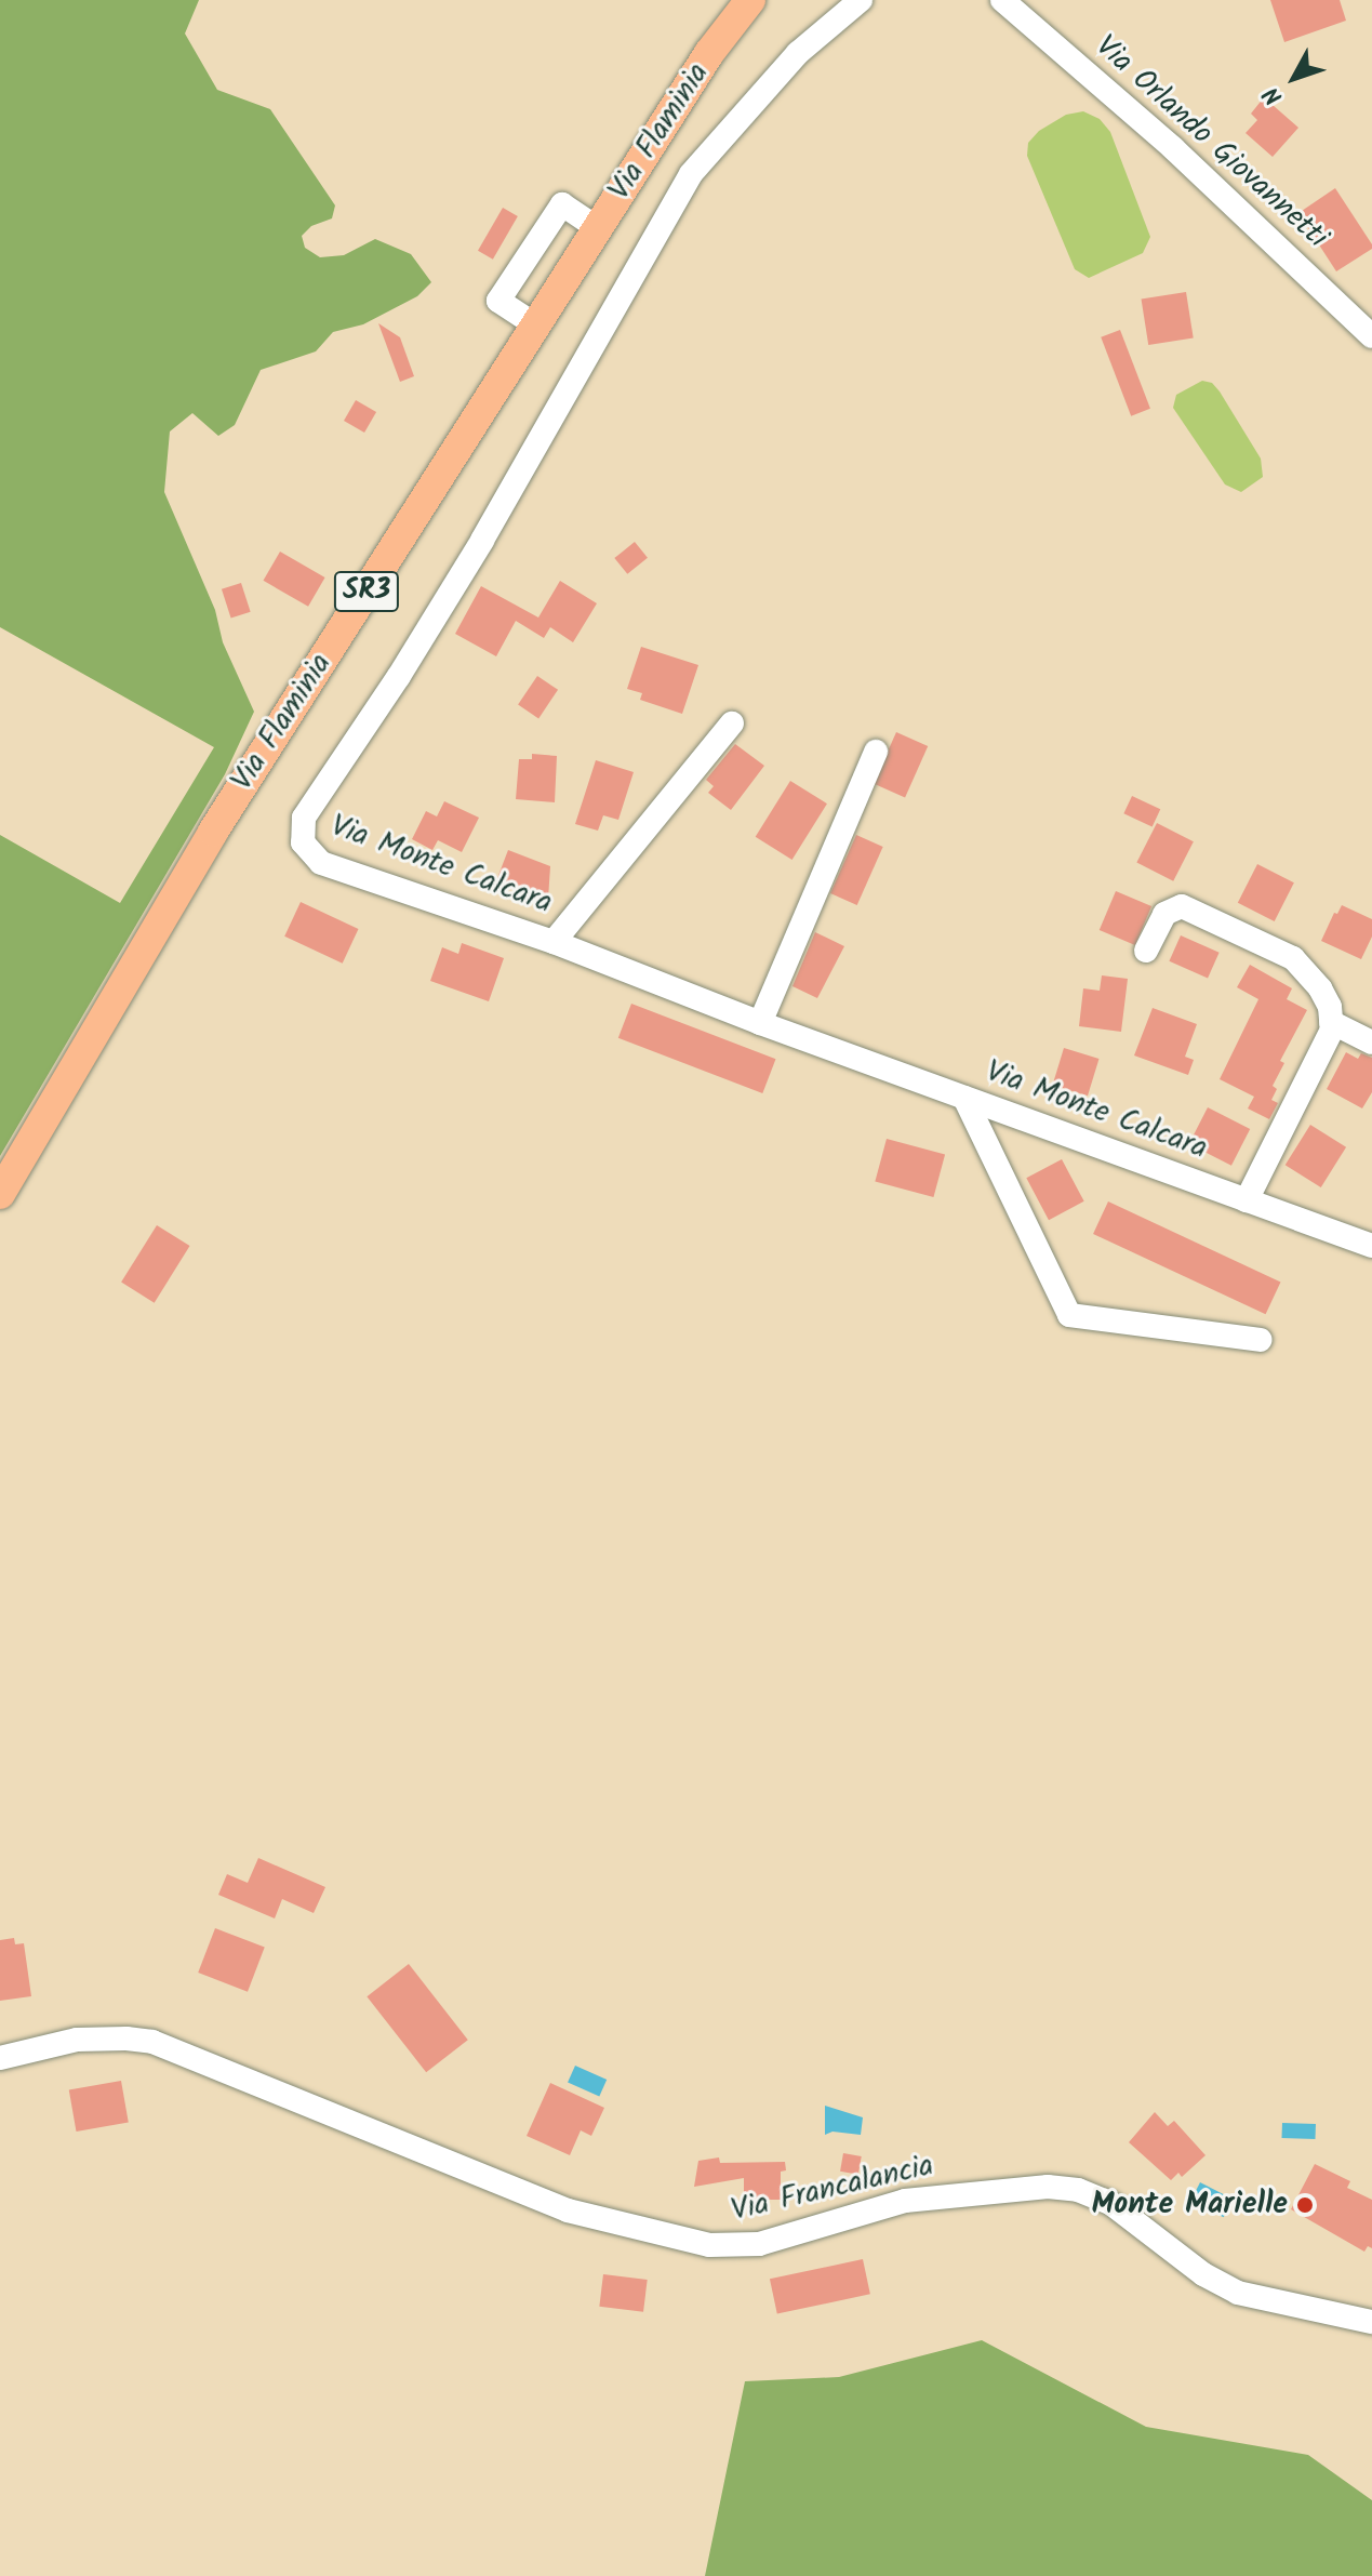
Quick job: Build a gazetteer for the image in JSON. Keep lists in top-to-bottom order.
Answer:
{
  "streets": {
    "main road": ["Via Flaminia", "SR3"],
    "street": ["Via Orlando Giovannetti", "Via Monte Calcara", "Via Francalancia"]
  },
  "places": ["Monte Marielle"],
  "north": "bottom left"
}
